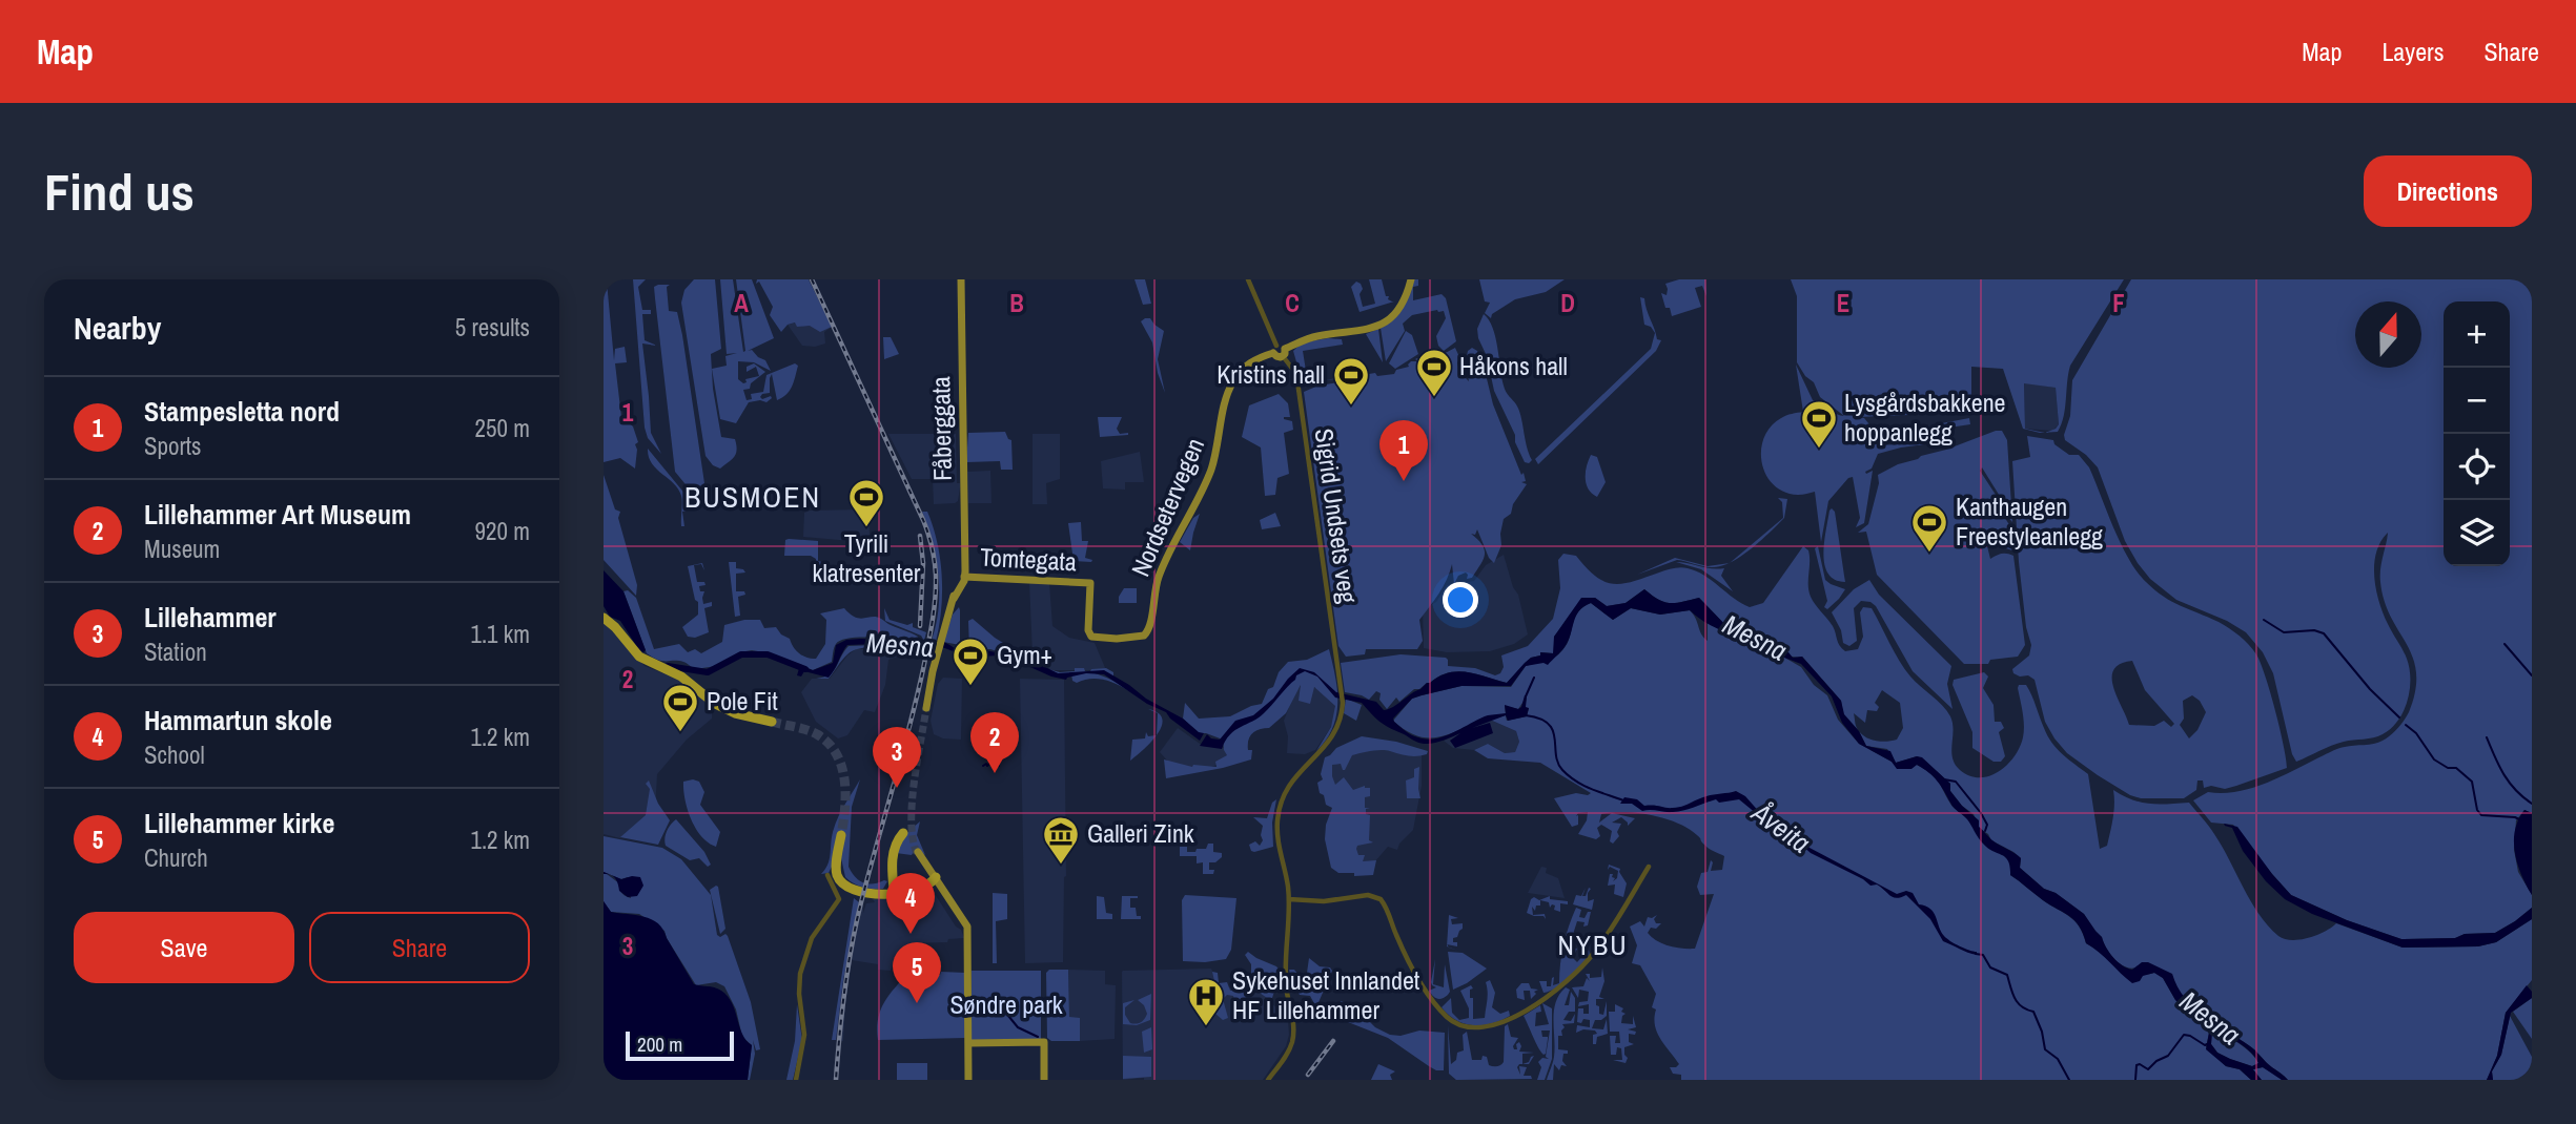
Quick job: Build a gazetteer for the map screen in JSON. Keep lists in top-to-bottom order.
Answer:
{
  "streets": {
    "main road": ["Fåberggata", "Nordsetervegen", "Tomtegata"],
    "street": ["Sigrid Undsets veg"]
  },
  "crossings": [
    ["Fåberggata", "Tomtegata"],
    ["Nordsetervegen", "Sigrid Undsets veg"],
    ["Nordsetervegen", "Tomtegata"]
  ],
  "districts": ["BUSMOEN", "NYBU"],
  "water": ["Mesna", "Åveita"],
  "parks": ["Søndre park"],
  "places": {
    "sports": [
      "Håkons hall",
      "Kristins hall",
      "Lysgårdsbakkene hoppanlegg",
      "Tyrili klatresenter",
      "Kanthaugen Freestyleanlegg",
      "Gym+",
      "Pole Fit"
    ],
    "museum": ["Galleri Zink"],
    "hospital": ["Sykehuset Innlandet HF Lillehammer"]
  },
  "scale_bar": "200 m",
  "north": "top",
  "page": {
    "header": "Map",
    "nav": ["Map", "Layers", "Share"],
    "buttons": [
      "Directions",
      ["Save", "Share"]
    ],
    "title": "Find us",
    "heading": ["Nearby", "5 results"],
    "map_buttons": ["+", "−"],
    "list": [
      {
        "mark": "1",
        "name": "Stampesletta nord",
        "note": "Sports",
        "value": "250 m"
      },
      {
        "mark": "2",
        "name": "Lillehammer Art Museum",
        "note": "Museum",
        "value": "920 m"
      },
      {
        "mark": "3",
        "name": "Lillehammer",
        "note": "Station",
        "value": "1.1 km"
      },
      {
        "mark": "4",
        "name": "Hammartun skole",
        "note": "School",
        "value": "1.2 km"
      },
      {
        "mark": "5",
        "name": "Lillehammer kirke",
        "note": "Church",
        "value": "1.2 km"
      }
    ],
    "pins": [
      "1",
      "2",
      "3",
      "4",
      "5"
    ],
    "scale": "200 m"
  },
  "grid": {
    "columns": [
      "A",
      "B",
      "C",
      "D",
      "E",
      "F"
    ],
    "rows": ["1", "2", "3"]
  }
}
